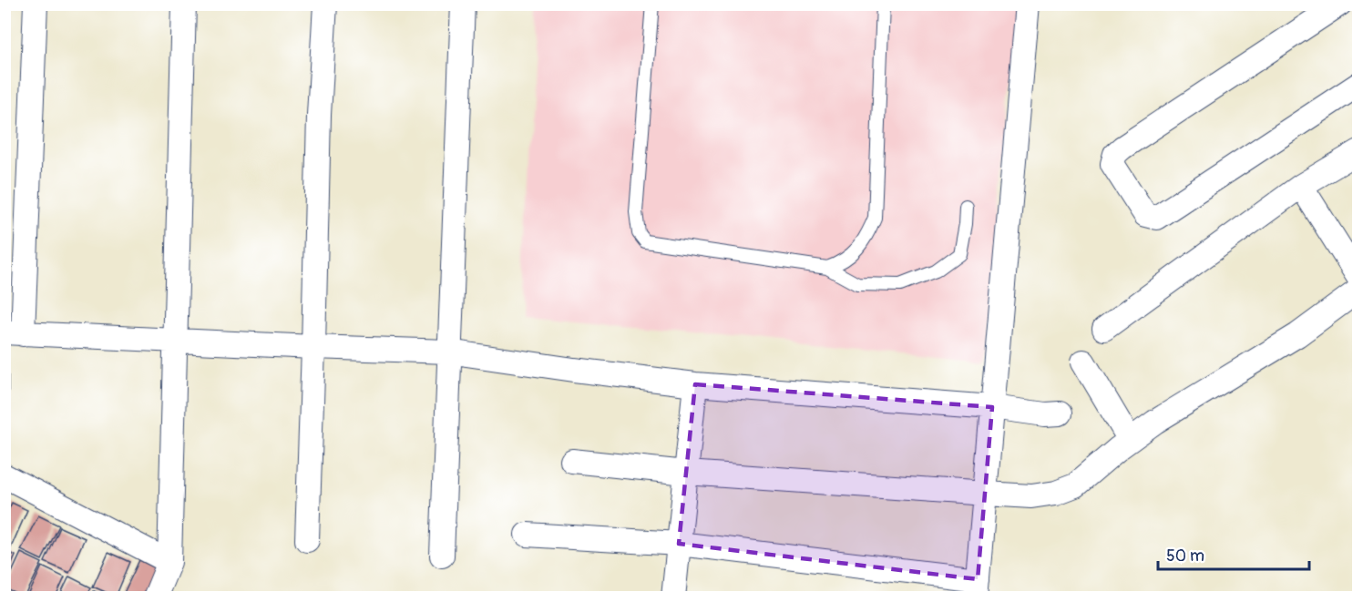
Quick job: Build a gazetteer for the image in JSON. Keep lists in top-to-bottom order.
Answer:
{
  "scale_bar": "50 m"
}
